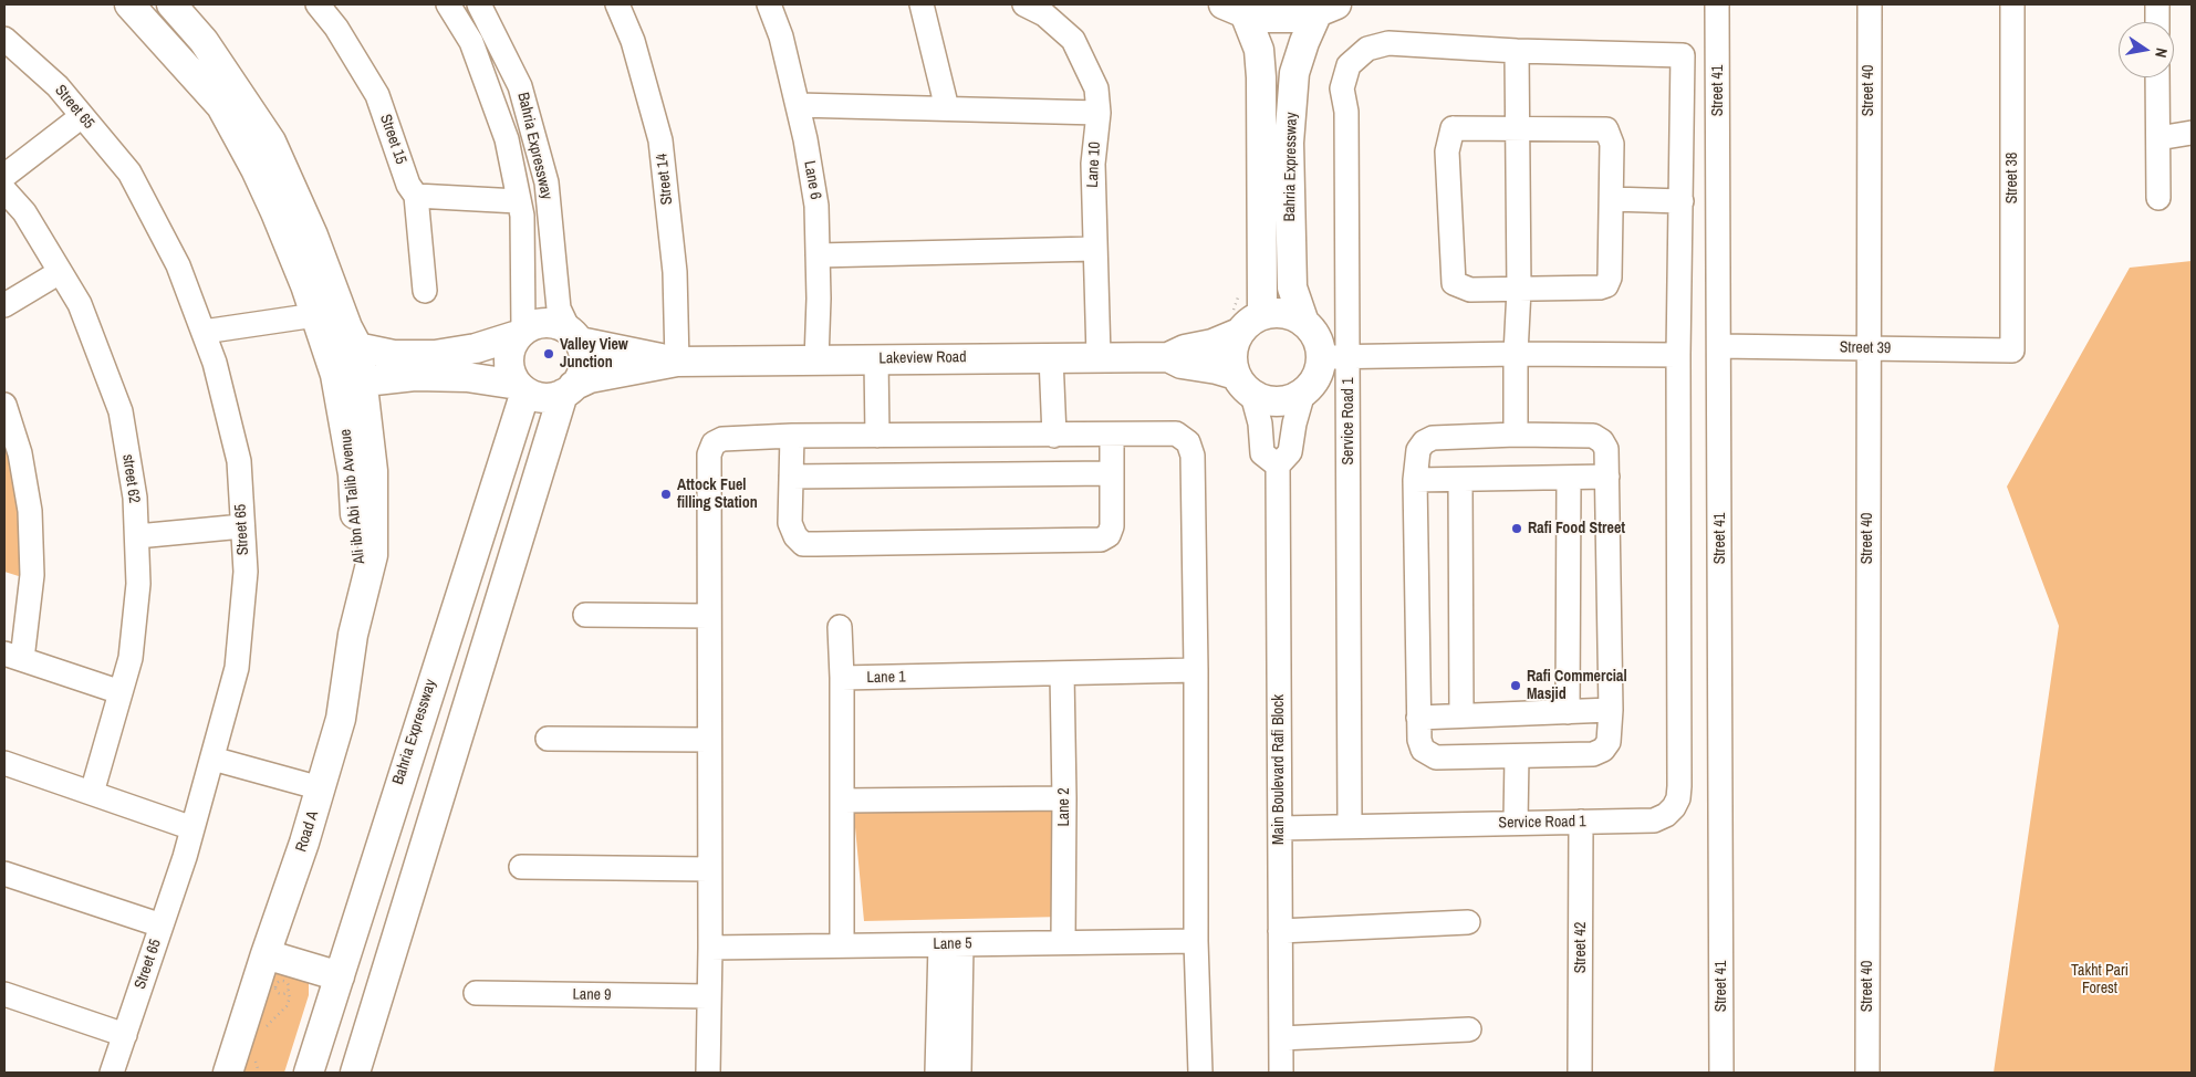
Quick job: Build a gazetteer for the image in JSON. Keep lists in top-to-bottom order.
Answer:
{
  "streets": {
    "main road": [
      "Bahria Expressway",
      "Lakeview Road",
      "Ali ibn Abi Talib Avenue",
      "Road A"
    ],
    "street": [
      "Street 41",
      "Street 40",
      "Street 65",
      "Street 15",
      "Lane 10",
      "Street 38",
      "Street 14",
      "Lane 6",
      "Street 39",
      "Service Road 1",
      "street 62",
      "Lane 1",
      "Main Boulevard Rafi Block",
      "Lane 2",
      "Lane 5",
      "Street 42",
      "Lane 9"
    ]
  },
  "crossings": [
    ["Street 41", "Street 39"],
    ["Street 40", "Street 39"],
    ["Bahria Expressway", "Service Road 1"],
    ["Lane 10", "Lakeview Road"],
    ["Street 38", "Street 39"],
    ["Street 14", "Lakeview Road"],
    ["Lane 6", "Lakeview Road"],
    ["Service Road 1", "Main Boulevard Rafi Block"],
    ["Service Road 1", "Street 42"],
    ["Ali ibn Abi Talib Avenue", "Road A"],
    ["Lane 1", "Lane 2"],
    ["Lane 2", "Lane 5"]
  ],
  "parks": ["Takht Pari Forest"],
  "places": [
    "Valley View Junction",
    "Attock Fuel filling Station",
    "Rafi Food Street",
    "Rafi Commercial Masjid"
  ],
  "north": "right"
}
